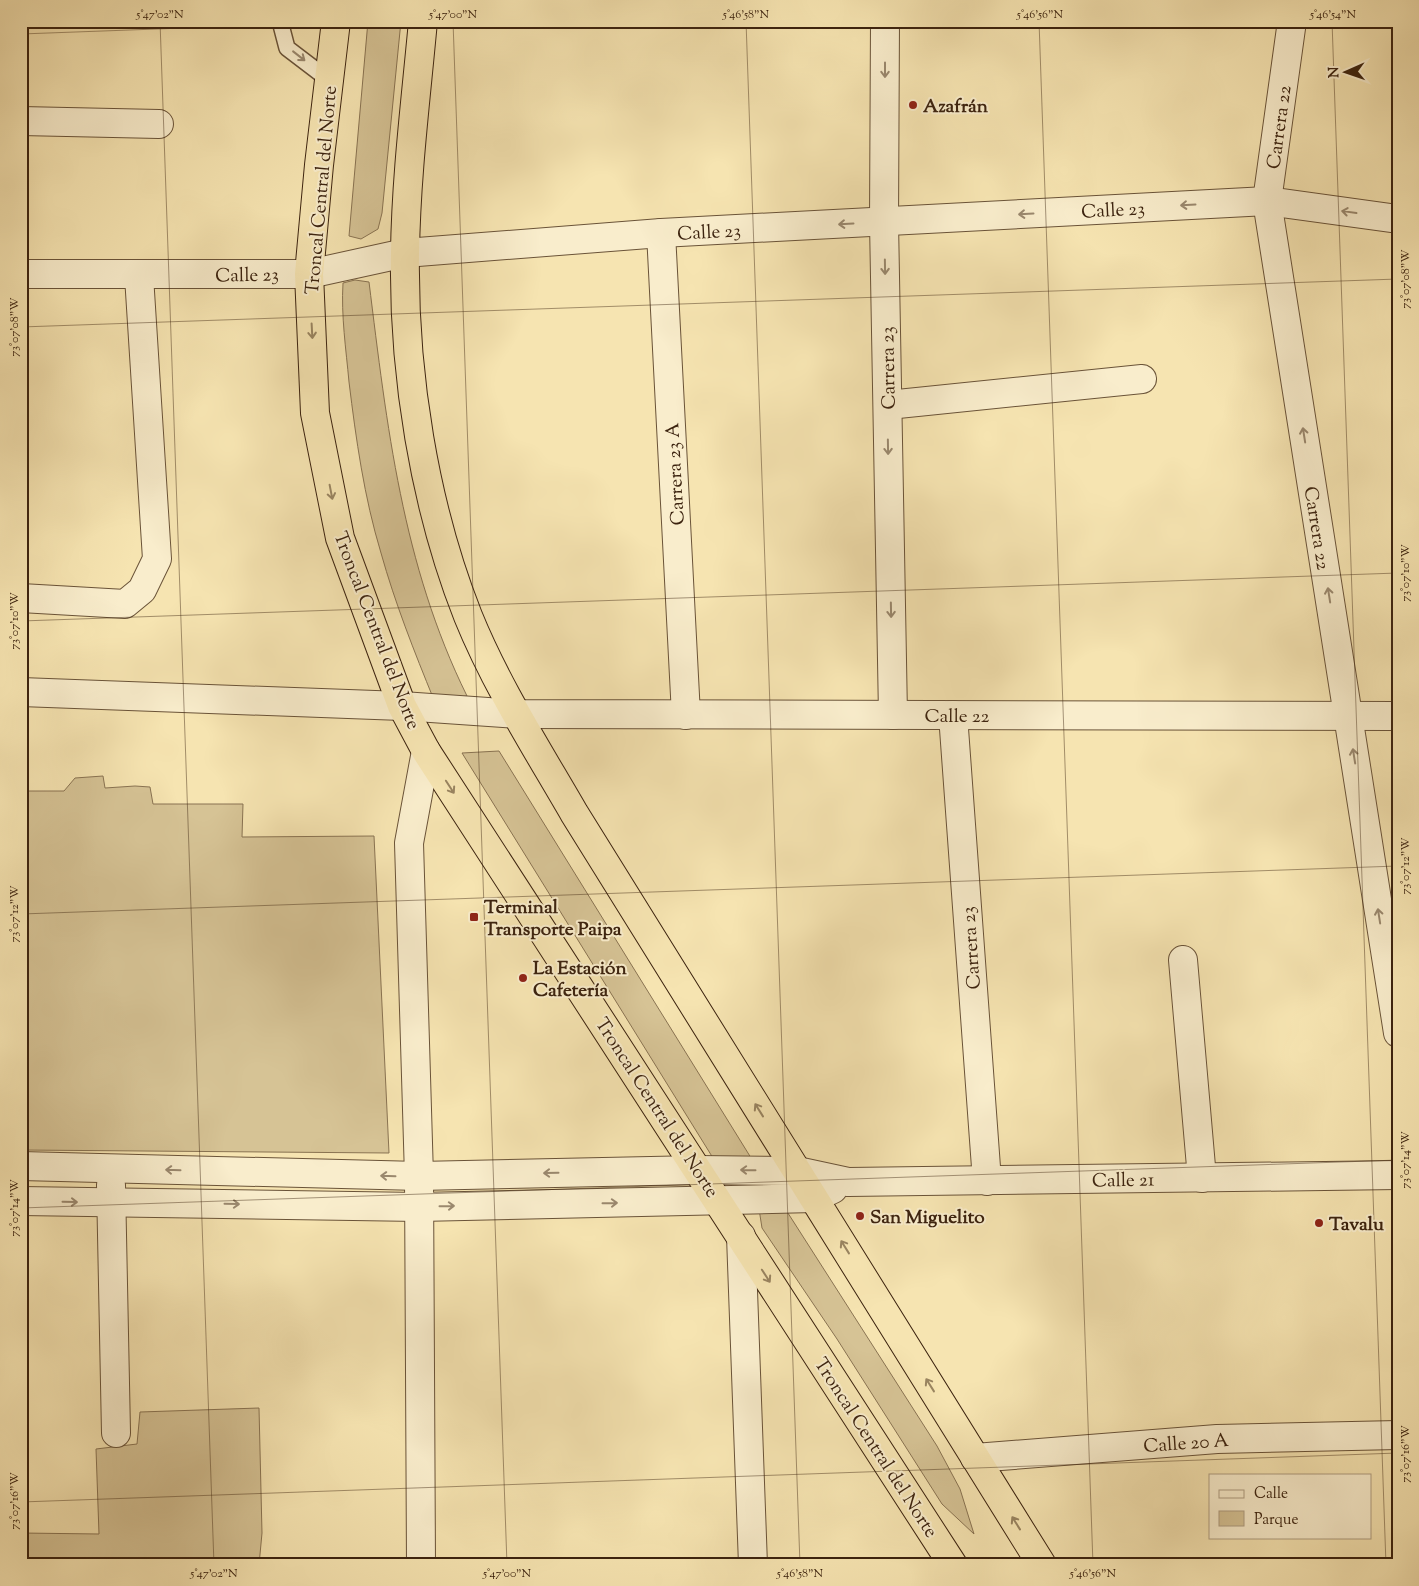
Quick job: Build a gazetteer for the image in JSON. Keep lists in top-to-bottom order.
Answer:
{
  "streets": {
    "highway": ["Troncal Central del Norte"],
    "street": [
      "Carrera 22",
      "Calle 23",
      "Carrera 23",
      "Carrera 23 A",
      "Calle 22",
      "Calle 21",
      "Calle 20 A"
    ]
  },
  "crossings": [
    ["Carrera 22", "Calle 23"],
    ["Carrera 22", "Calle 22"],
    ["Troncal Central del Norte", "Calle 23"],
    ["Troncal Central del Norte", "Calle 22"],
    ["Calle 23", "Carrera 23"],
    ["Calle 23", "Carrera 23 A"],
    ["Carrera 23", "Calle 22"],
    ["Carrera 23", "Calle 21"],
    ["Carrera 23 A", "Calle 22"]
  ],
  "one_way": ["Carrera 22", "Carrera 23"],
  "places": {
    "other": [
      "Azafrán",
      "La Estación Cafetería",
      "San Miguelito",
      "Tavalu"
    ],
    "transit": ["Terminal Transporte Paipa"]
  },
  "legend": ["Calle", "Parque"],
  "north": "left",
  "coordinates": [
    "5°47'02\"N",
    "5°47'00\"N",
    "5°46'58\"N",
    "5°46'56\"N",
    "5°46'54\"N",
    "73°07'08\"W",
    "73°07'10\"W",
    "73°07'12\"W",
    "73°07'14\"W",
    "73°07'16\"W"
  ]
}
